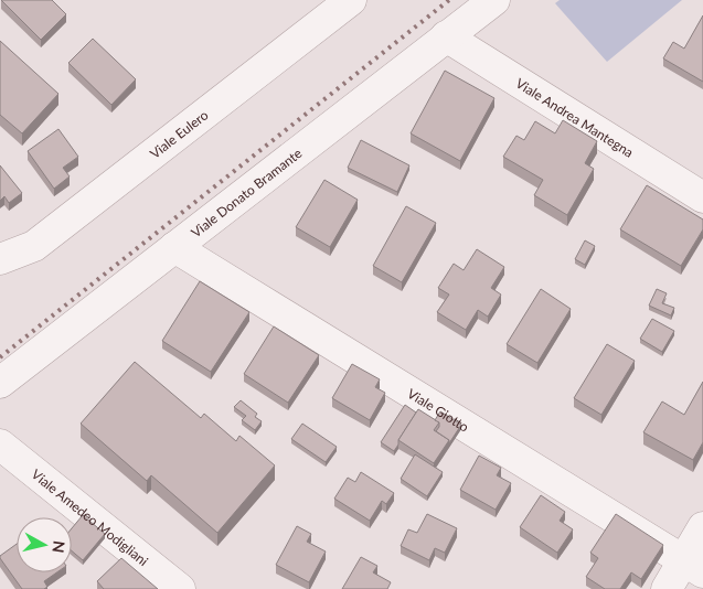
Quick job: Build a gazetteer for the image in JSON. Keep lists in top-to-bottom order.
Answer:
{
  "streets": {
    "street": [
      "Viale Andrea Mantegna",
      "Viale Eulero",
      "Viale Donato Bramante",
      "Viale Giotto",
      "Viale Amedeo Modigliani"
    ]
  },
  "crossings": [
    ["Viale Andrea Mantegna", "Viale Donato Bramante"],
    ["Viale Donato Bramante", "Viale Giotto"]
  ],
  "north": "right"
}
